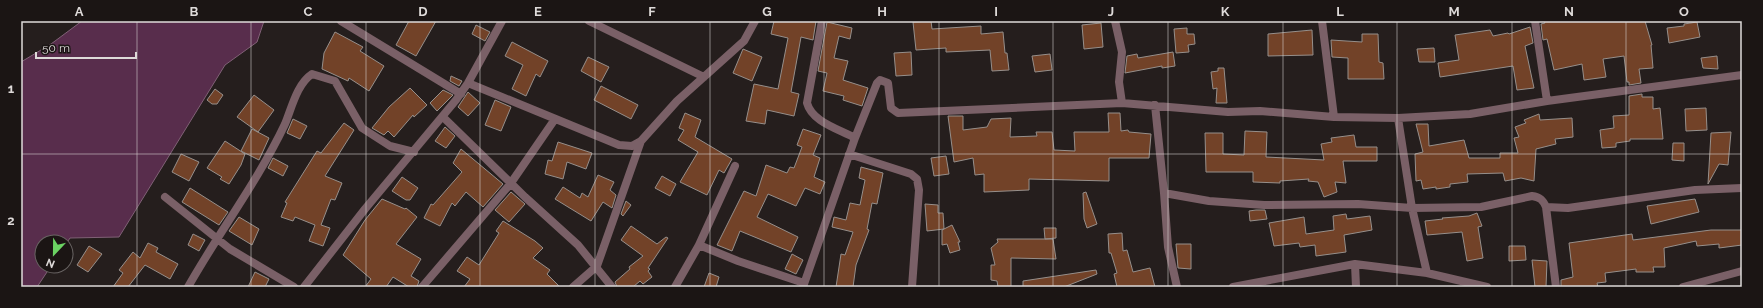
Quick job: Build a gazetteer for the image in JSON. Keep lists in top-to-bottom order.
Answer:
{
  "scale_bar": "50 m",
  "north": "bottom",
  "grid": {
    "columns": [
      "A",
      "B",
      "C",
      "D",
      "E",
      "F",
      "G",
      "H",
      "I",
      "J",
      "K",
      "L",
      "M",
      "N",
      "O"
    ],
    "rows": ["1", "2"]
  }
}
